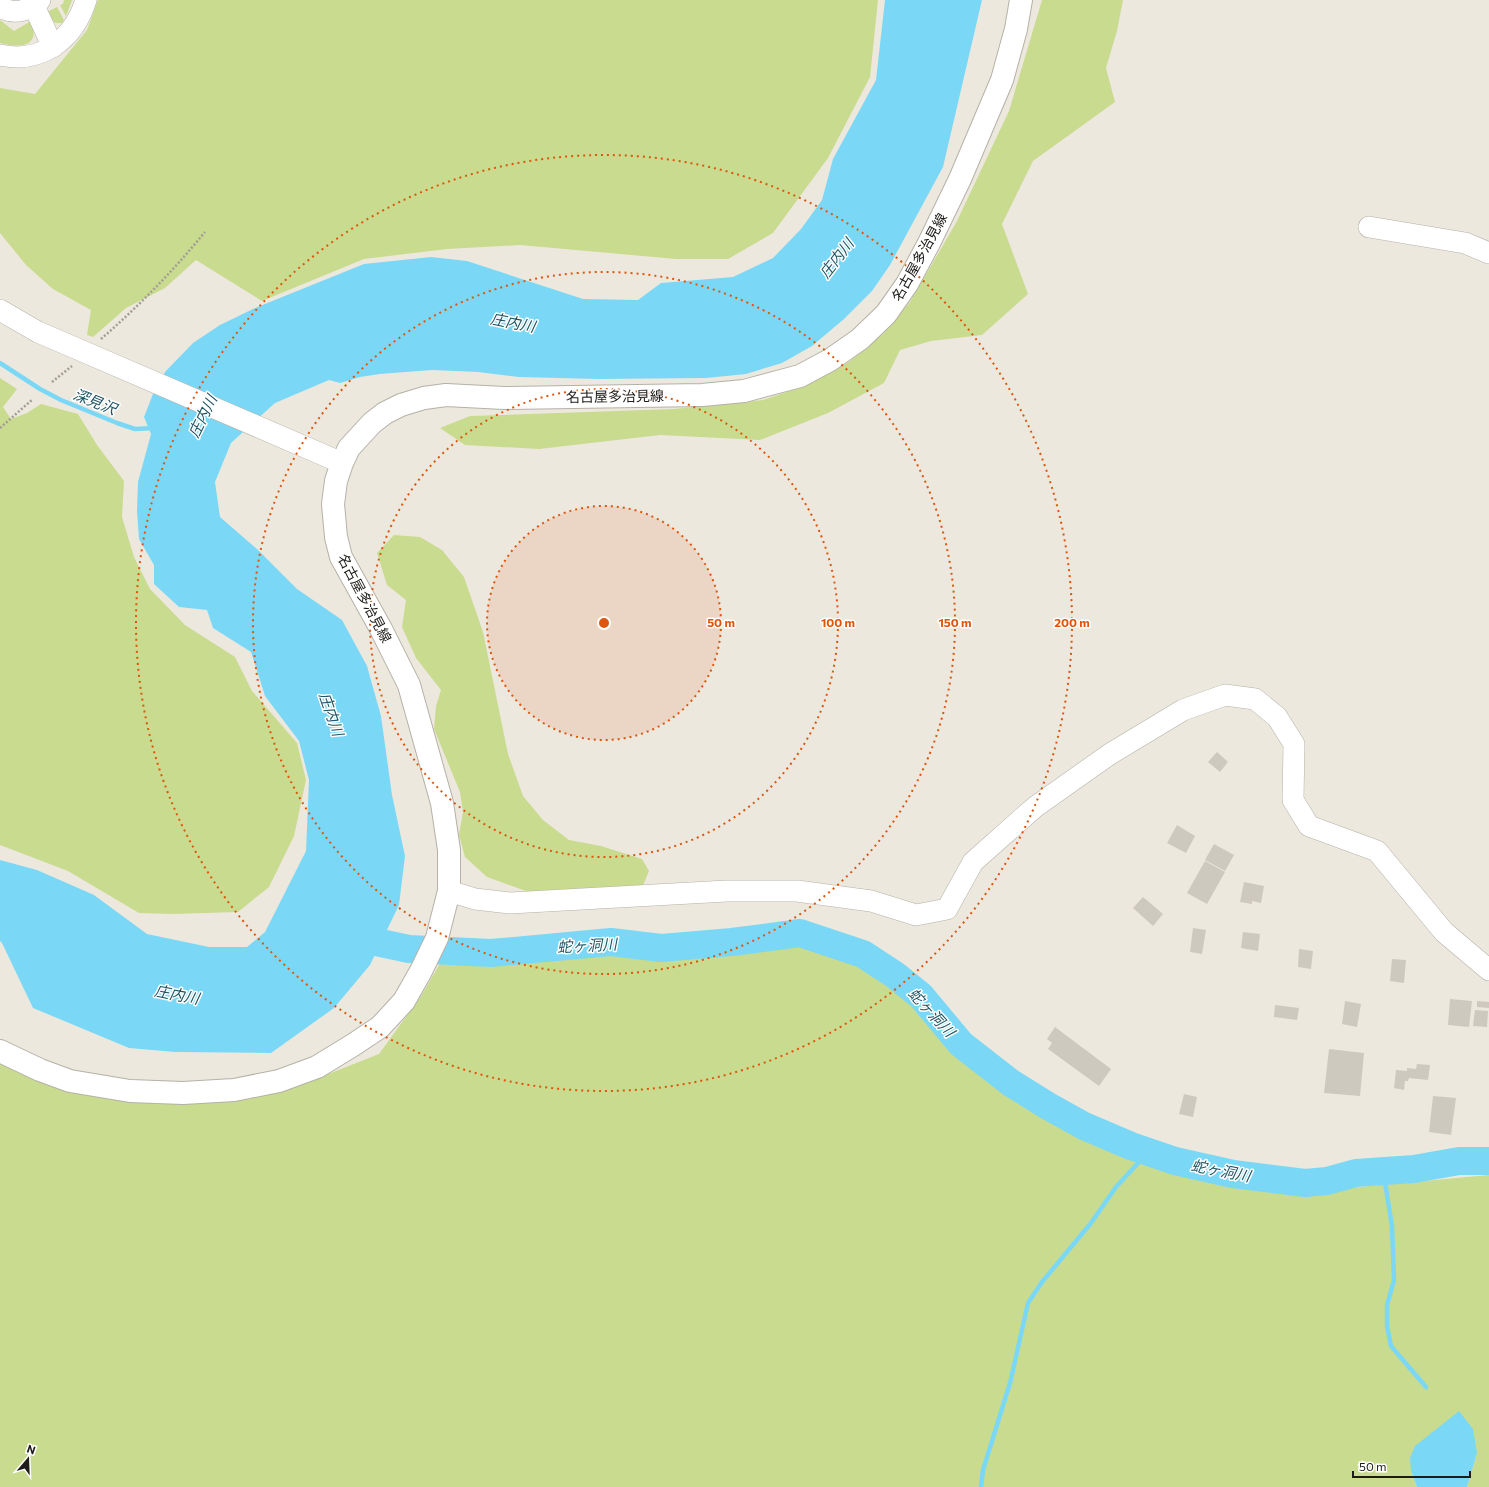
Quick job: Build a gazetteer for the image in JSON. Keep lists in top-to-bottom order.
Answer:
{
  "streets": {
    "main road": ["名古屋多治見線"]
  },
  "water": ["庄内川", "深見沢", "蛇ヶ洞川"],
  "scale_bar": "50 m",
  "north": "top",
  "rings": [
    "50 m",
    "100 m",
    "150 m",
    "200 m"
  ]
}
